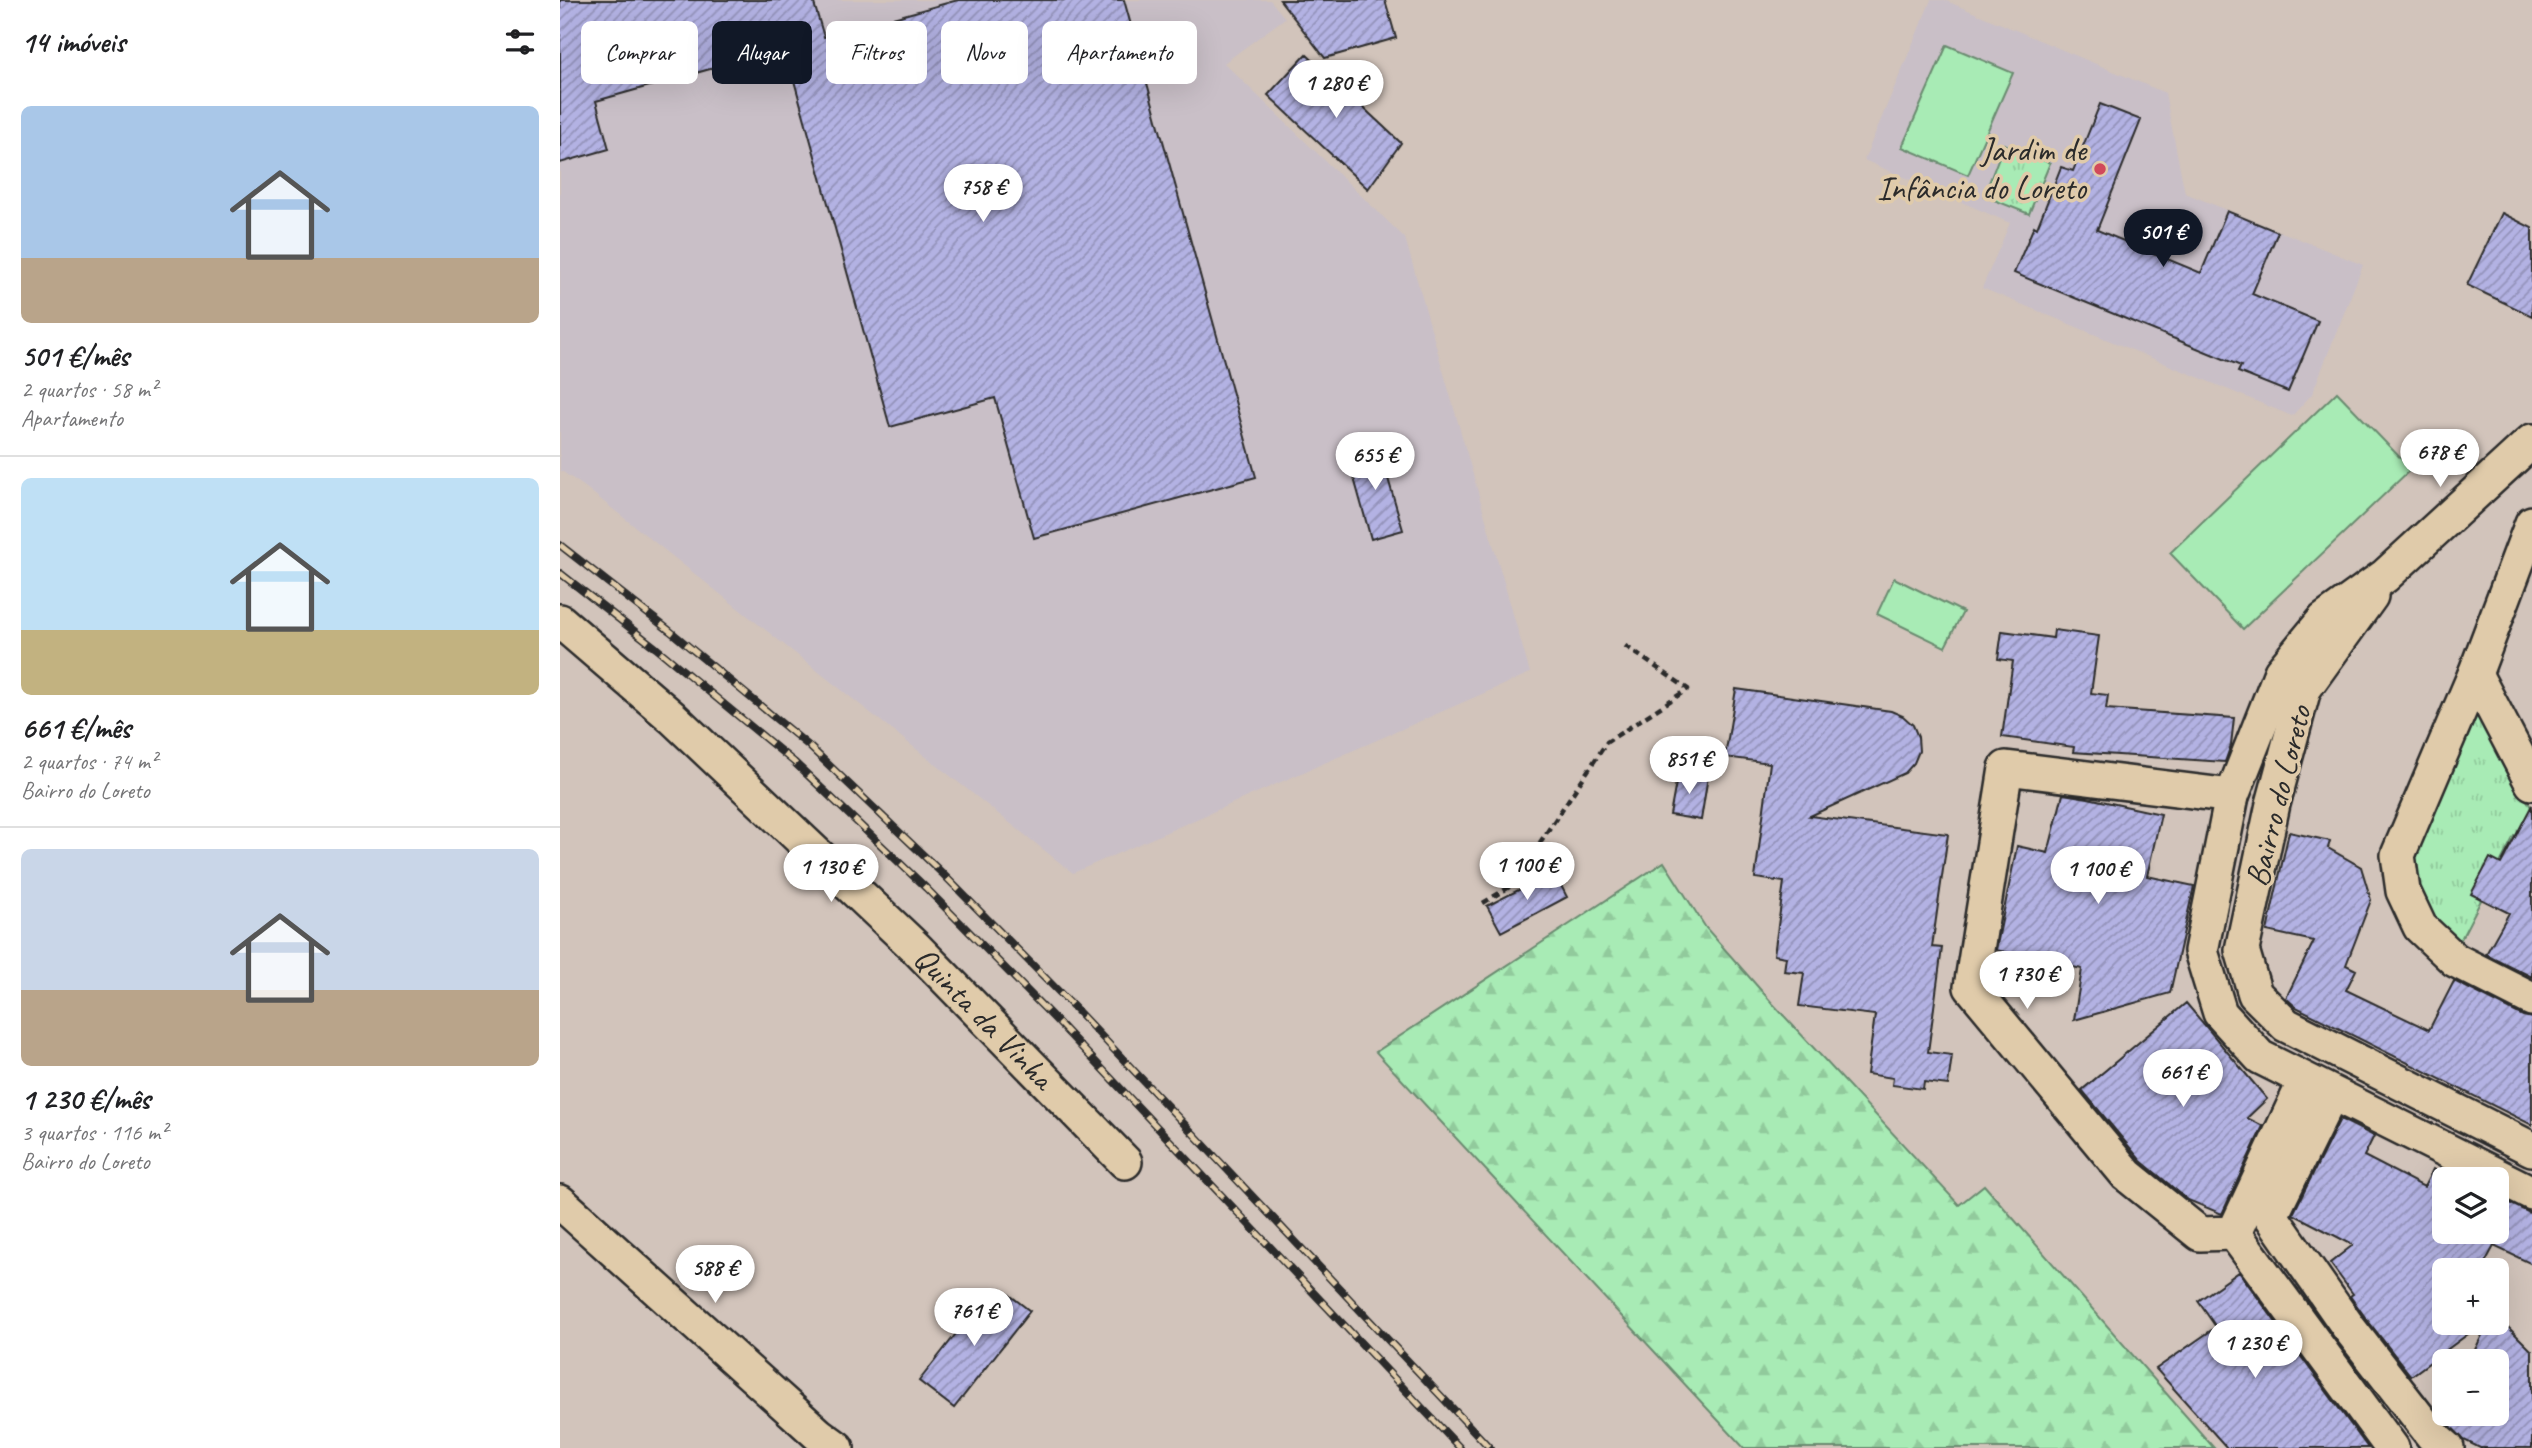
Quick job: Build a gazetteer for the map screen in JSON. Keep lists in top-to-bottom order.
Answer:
{
  "streets": {
    "street": ["Bairro do Loreto", "Quinta da Vinha"]
  },
  "places": ["Jardim de Infância do Loreto"],
  "page": {
    "heading": "14 imóveis",
    "chip": [
      "Comprar",
      "Alugar",
      "Filtros",
      "Novo",
      "Apartamento"
    ],
    "price": [
      "1 280 €",
      "758 €",
      "501 €",
      "678 €",
      "655 €",
      "851 €",
      "1 100 €",
      "1 130 €",
      "1 100 €",
      "1 730 €",
      "661 €",
      "588 €",
      "761 €",
      "1 230 €"
    ],
    "list": [
      {
        "name": "501 €/mês",
        "note": "2 quartos · 58 m² · Apartamento"
      },
      {
        "name": "661 €/mês",
        "note": "2 quartos · 74 m² · Bairro do Loreto"
      },
      {
        "name": "1 230 €/mês",
        "note": "3 quartos · 116 m² · Bairro do Loreto"
      }
    ],
    "map_buttons": ["+", "−"]
  }
}
